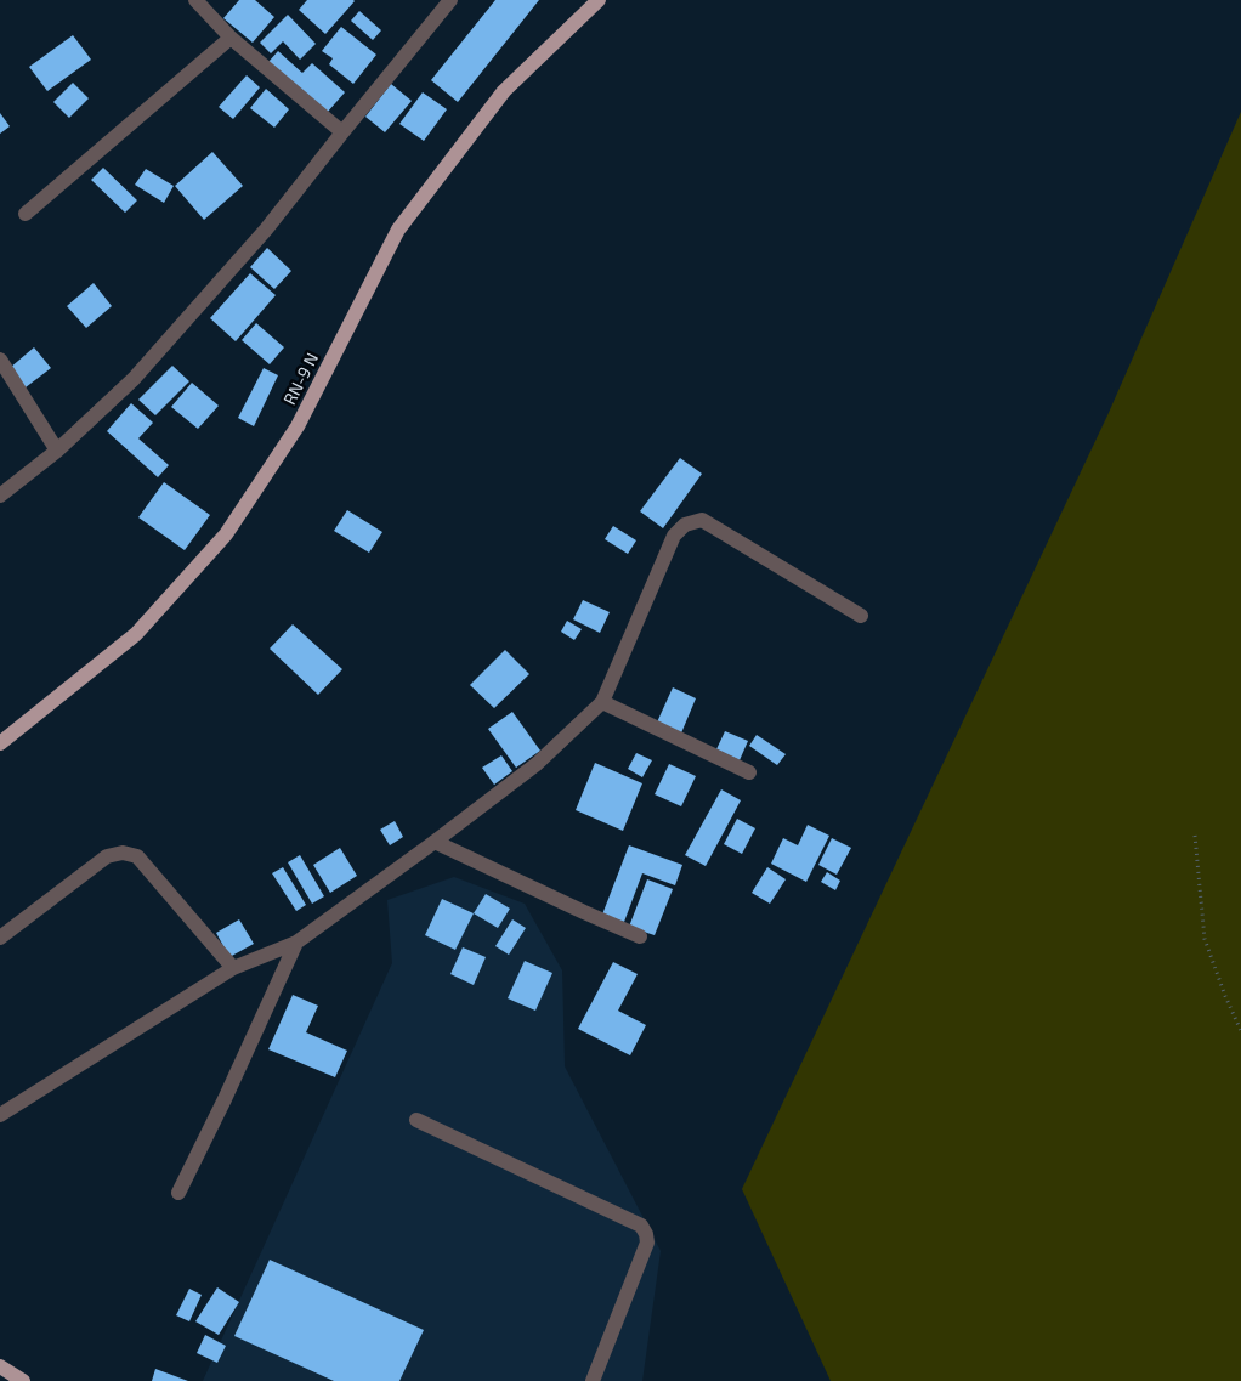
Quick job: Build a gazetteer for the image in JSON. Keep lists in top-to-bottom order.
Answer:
{
  "streets": {
    "main road": ["RN-9 N"]
  }
}
